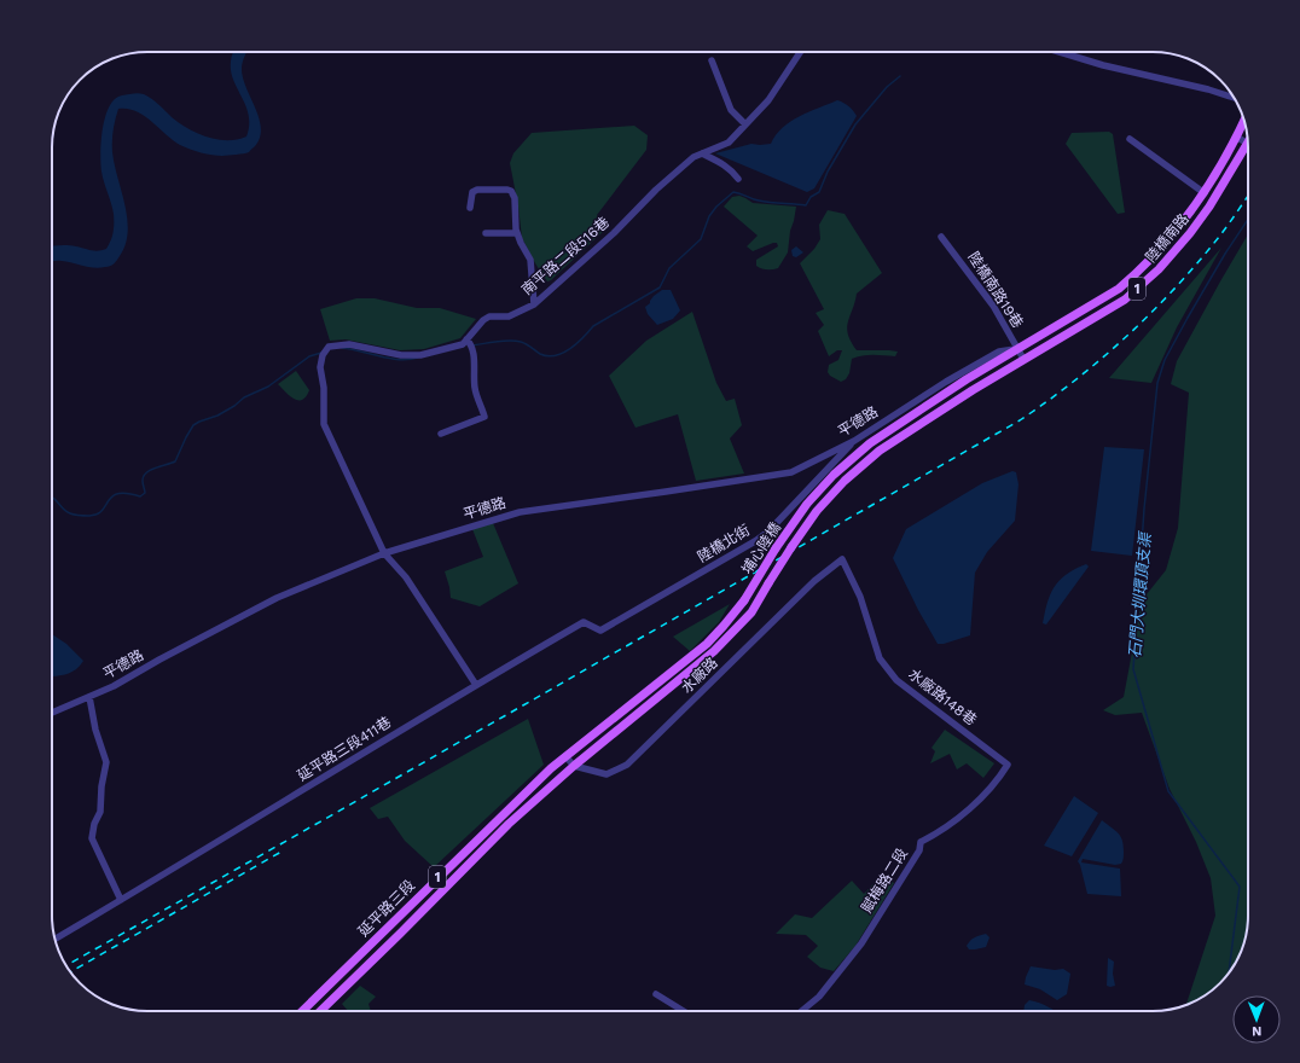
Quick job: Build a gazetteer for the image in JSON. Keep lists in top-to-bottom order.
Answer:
{
  "streets": {
    "main road": [
      "陸橋南路",
      "1",
      "埔心陸橋",
      "延平路三段"
    ],
    "street": [
      "南平路二段516巷",
      "陸橋南路19巷",
      "平德路",
      "陸橋北街",
      "水廠路",
      "水廠路148巷",
      "延平路三段411巷",
      "賦梅路二段"
    ]
  },
  "crossings": [
    ["陸橋南路", "陸橋南路19巷"],
    ["陸橋南路", "平德路"],
    ["陸橋南路", "埔心陸橋"],
    ["南平路二段516巷", "平德路"],
    ["南平路二段516巷", "延平路三段411巷"],
    ["平德路", "陸橋北街"],
    ["陸橋北街", "延平路三段411巷"],
    ["埔心陸橋", "延平路三段"],
    ["水廠路", "水廠路148巷"],
    ["水廠路", "延平路三段"],
    ["水廠路148巷", "賦梅路二段"]
  ],
  "water": ["石門大圳環頂支渠"],
  "north": "bottom"
}
